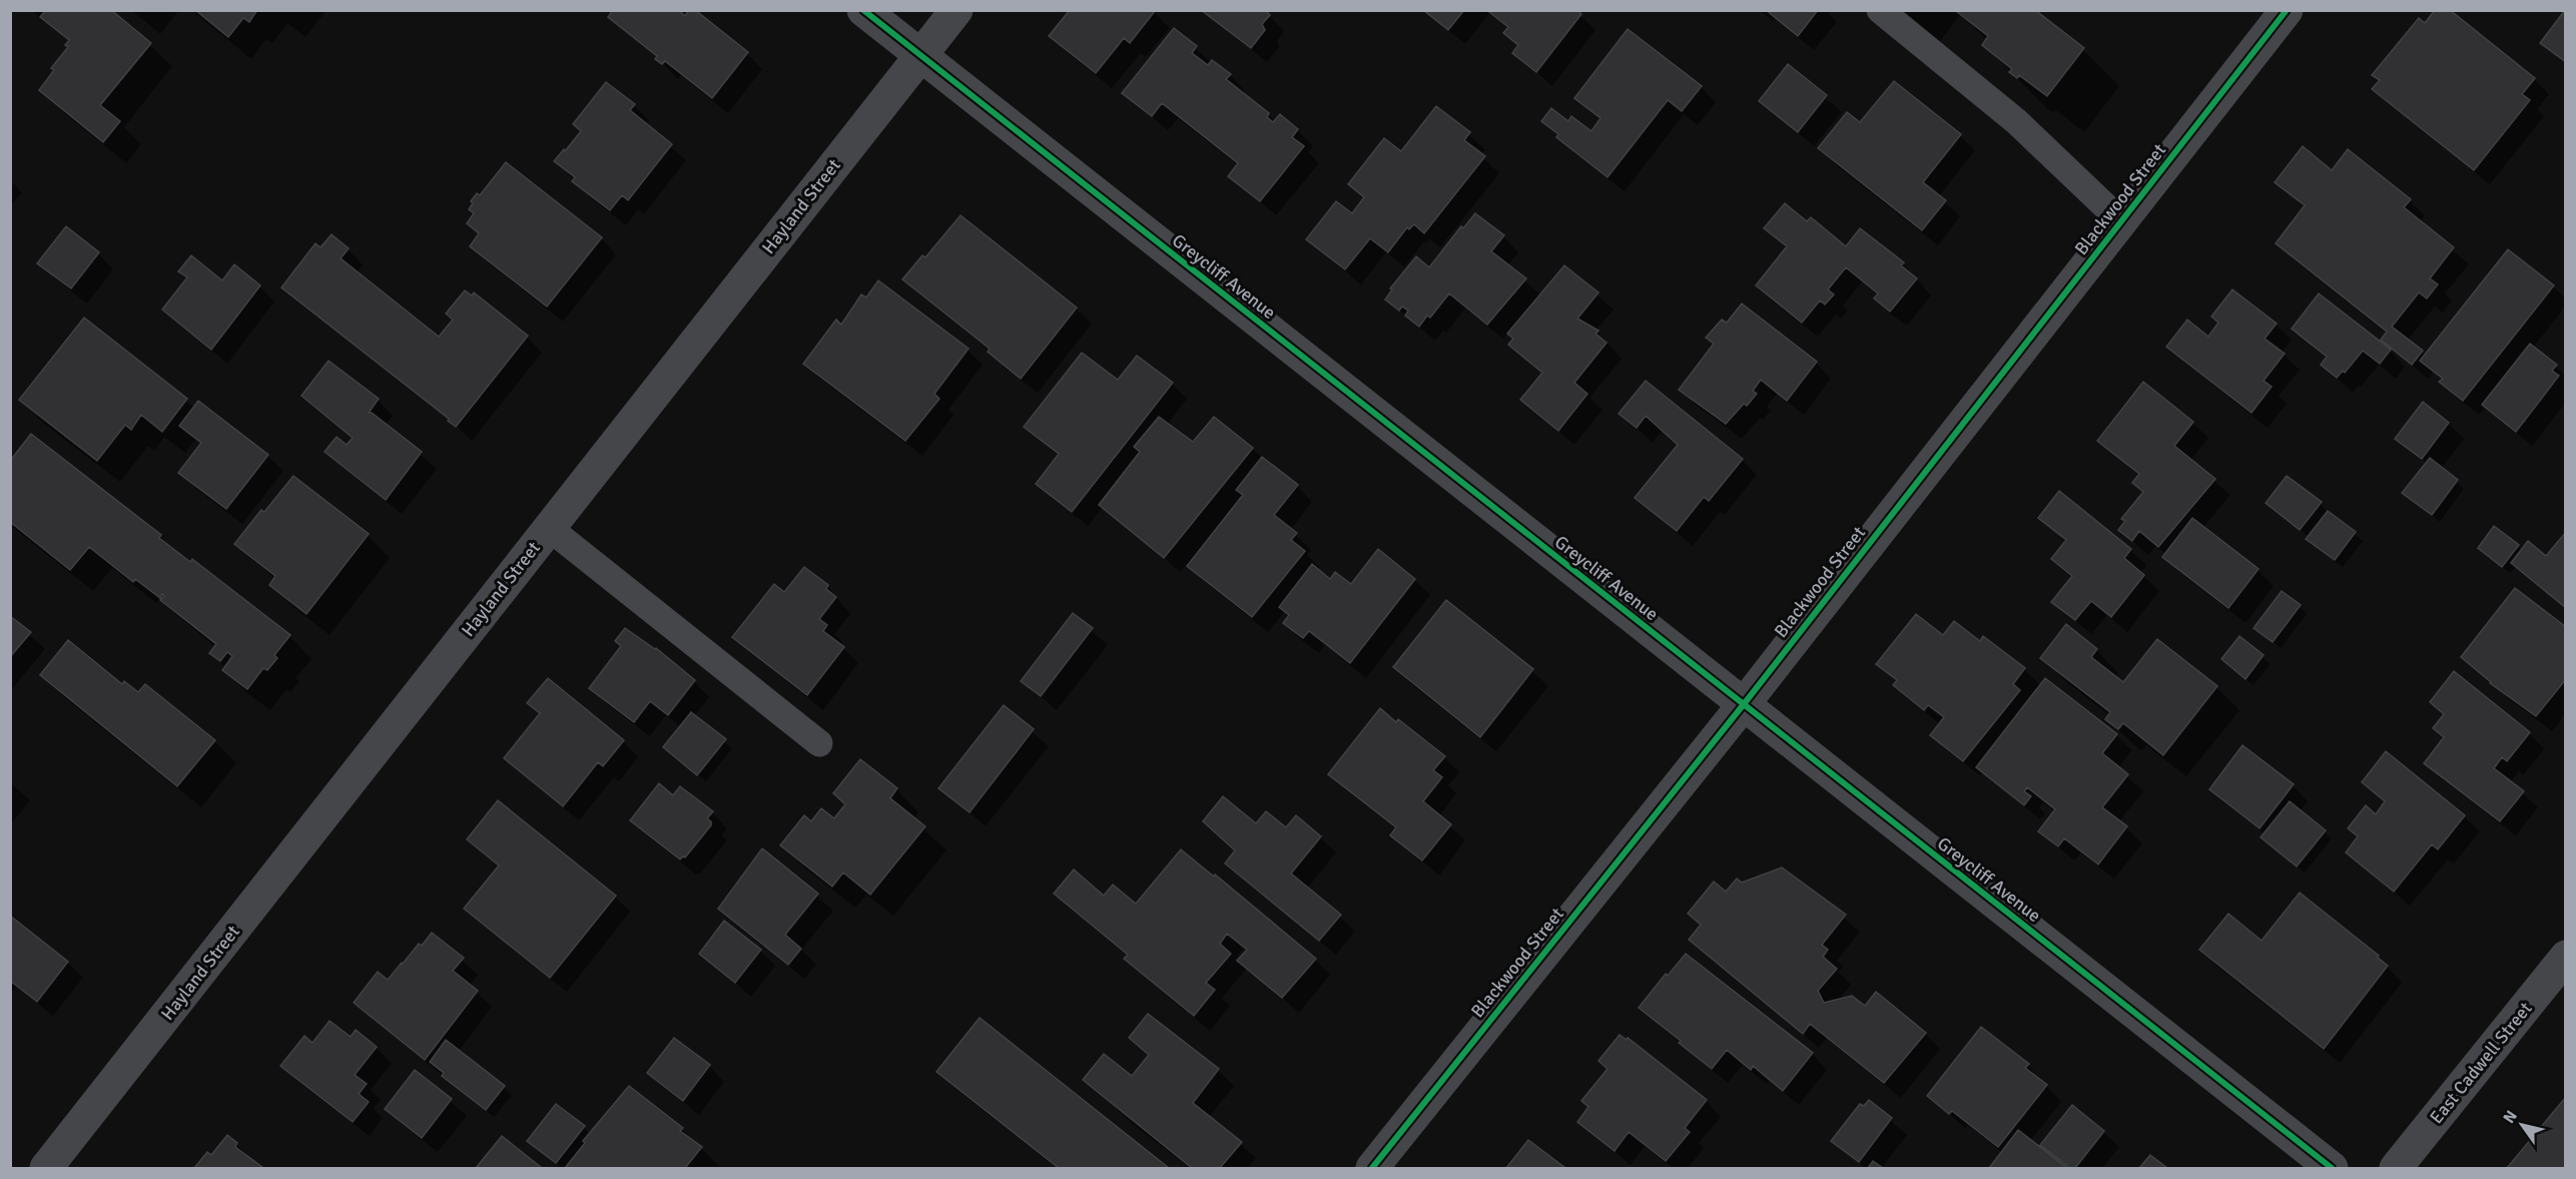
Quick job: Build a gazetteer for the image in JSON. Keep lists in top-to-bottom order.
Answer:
{
  "streets": {
    "street": [
      "Blackwood Street",
      "Hayland Street",
      "Greycliff Avenue",
      "East Cadwell Street"
    ]
  },
  "crossings": [
    ["Blackwood Street", "Greycliff Avenue"],
    ["Hayland Street", "Greycliff Avenue"]
  ],
  "north": "top left"
}
